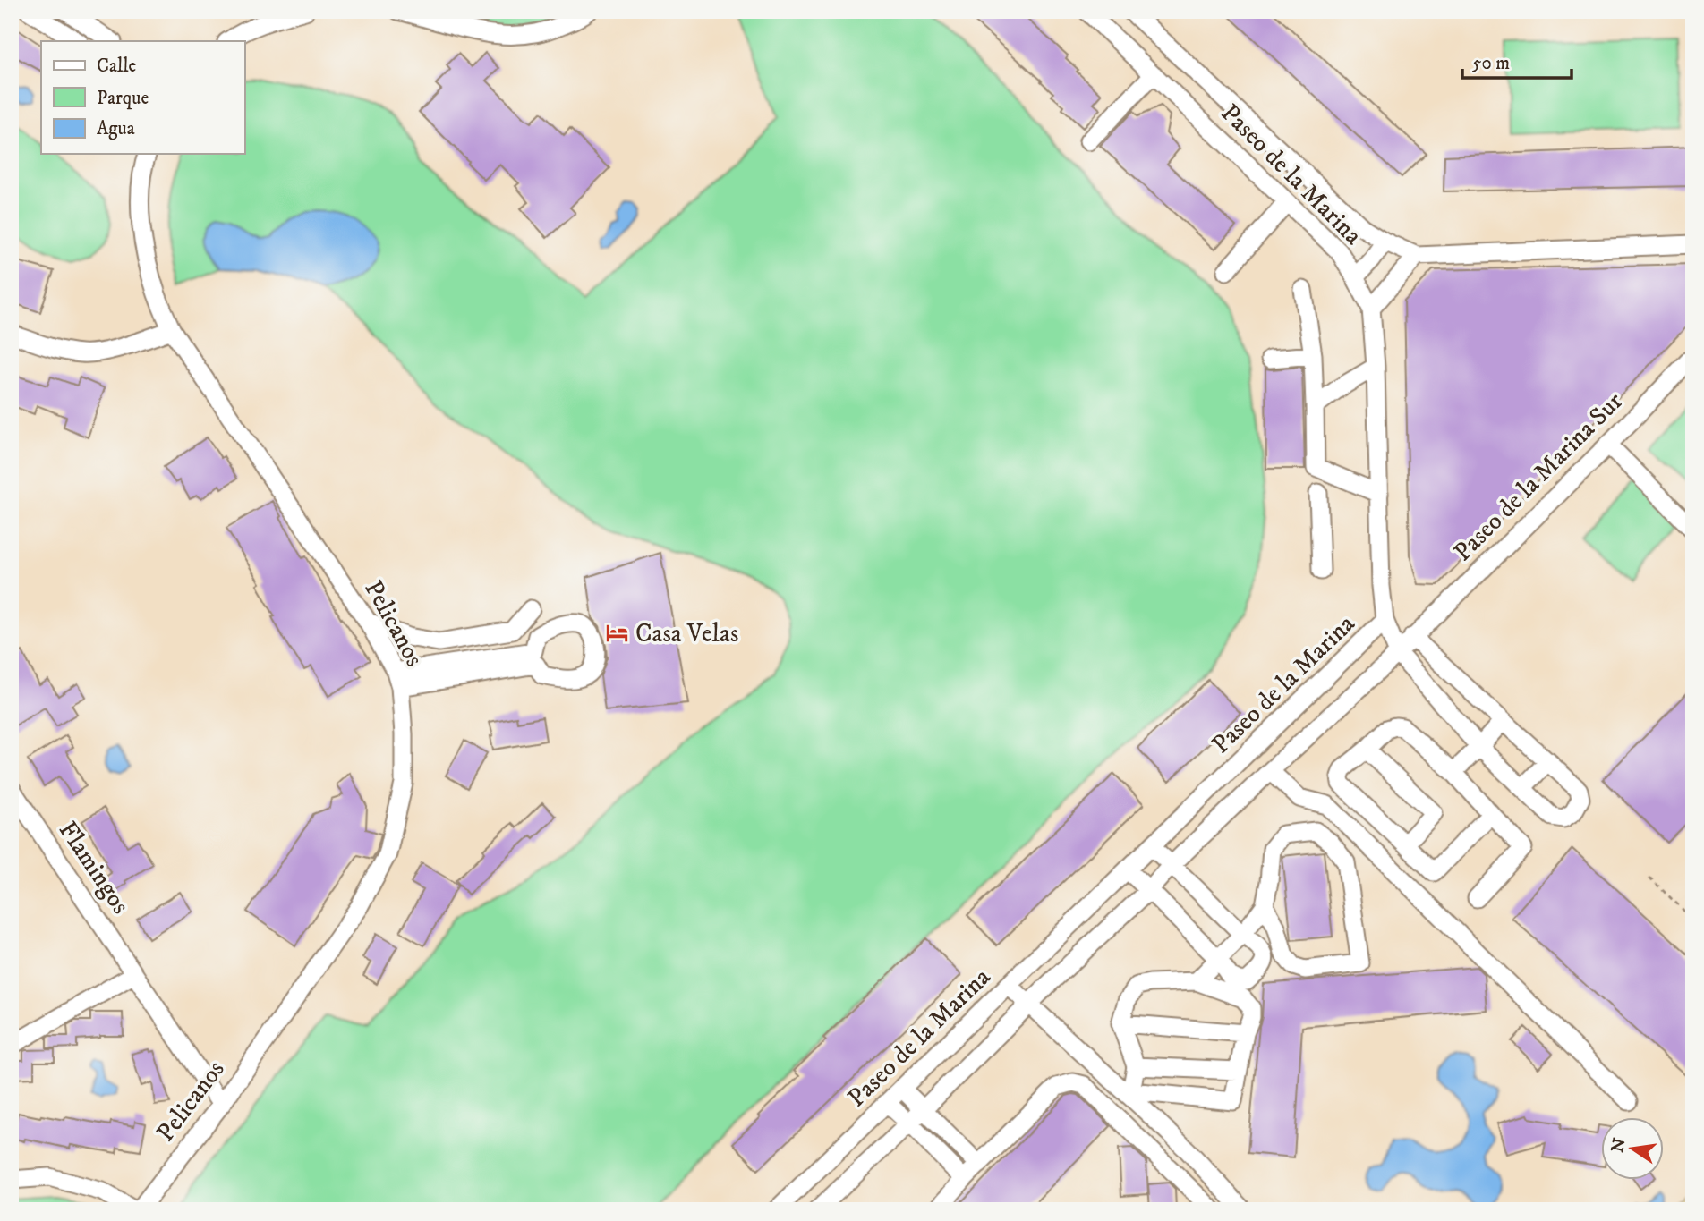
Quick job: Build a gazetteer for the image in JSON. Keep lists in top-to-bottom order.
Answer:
{
  "streets": {
    "street": [
      "Paseo de la Marina",
      "Paseo de la Marina Sur",
      "Pelicanos",
      "Flamingos"
    ]
  },
  "crossings": [
    ["Pelicanos", "Flamingos"]
  ],
  "places": {
    "hotel": ["Casa Velas"]
  },
  "legend": ["Calle", "Parque", "Agua"],
  "scale_bar": "50 m",
  "north": "left"
}
